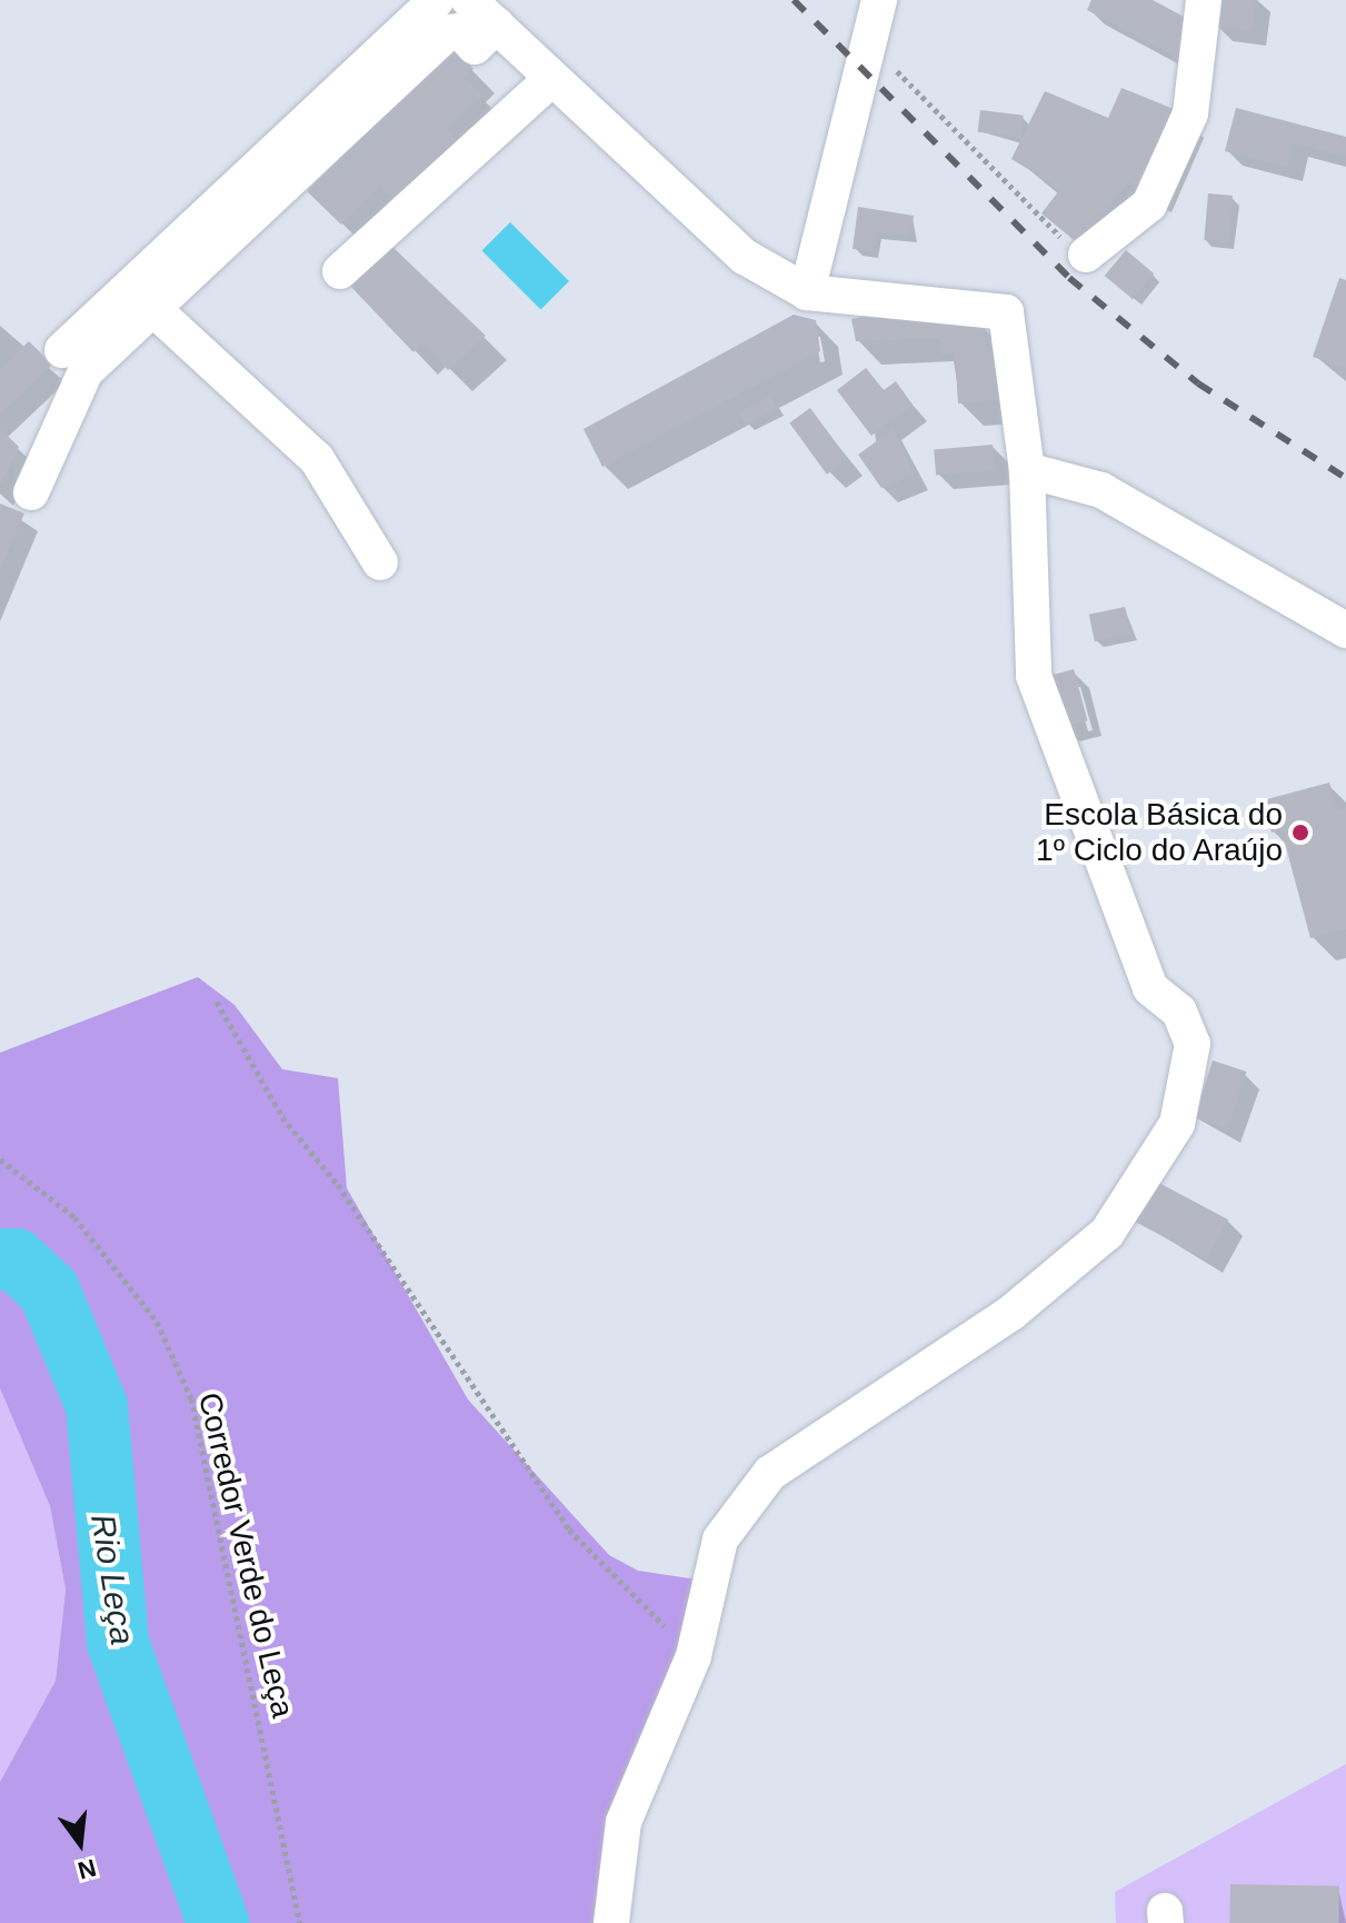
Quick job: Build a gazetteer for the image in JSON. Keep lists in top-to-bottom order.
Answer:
{
  "streets": {
    "path": ["Corredor Verde do Leça"]
  },
  "water": ["Rio Leça"],
  "places": ["Escola Básica do 1º Ciclo do Araújo"],
  "north": "bottom"
}
